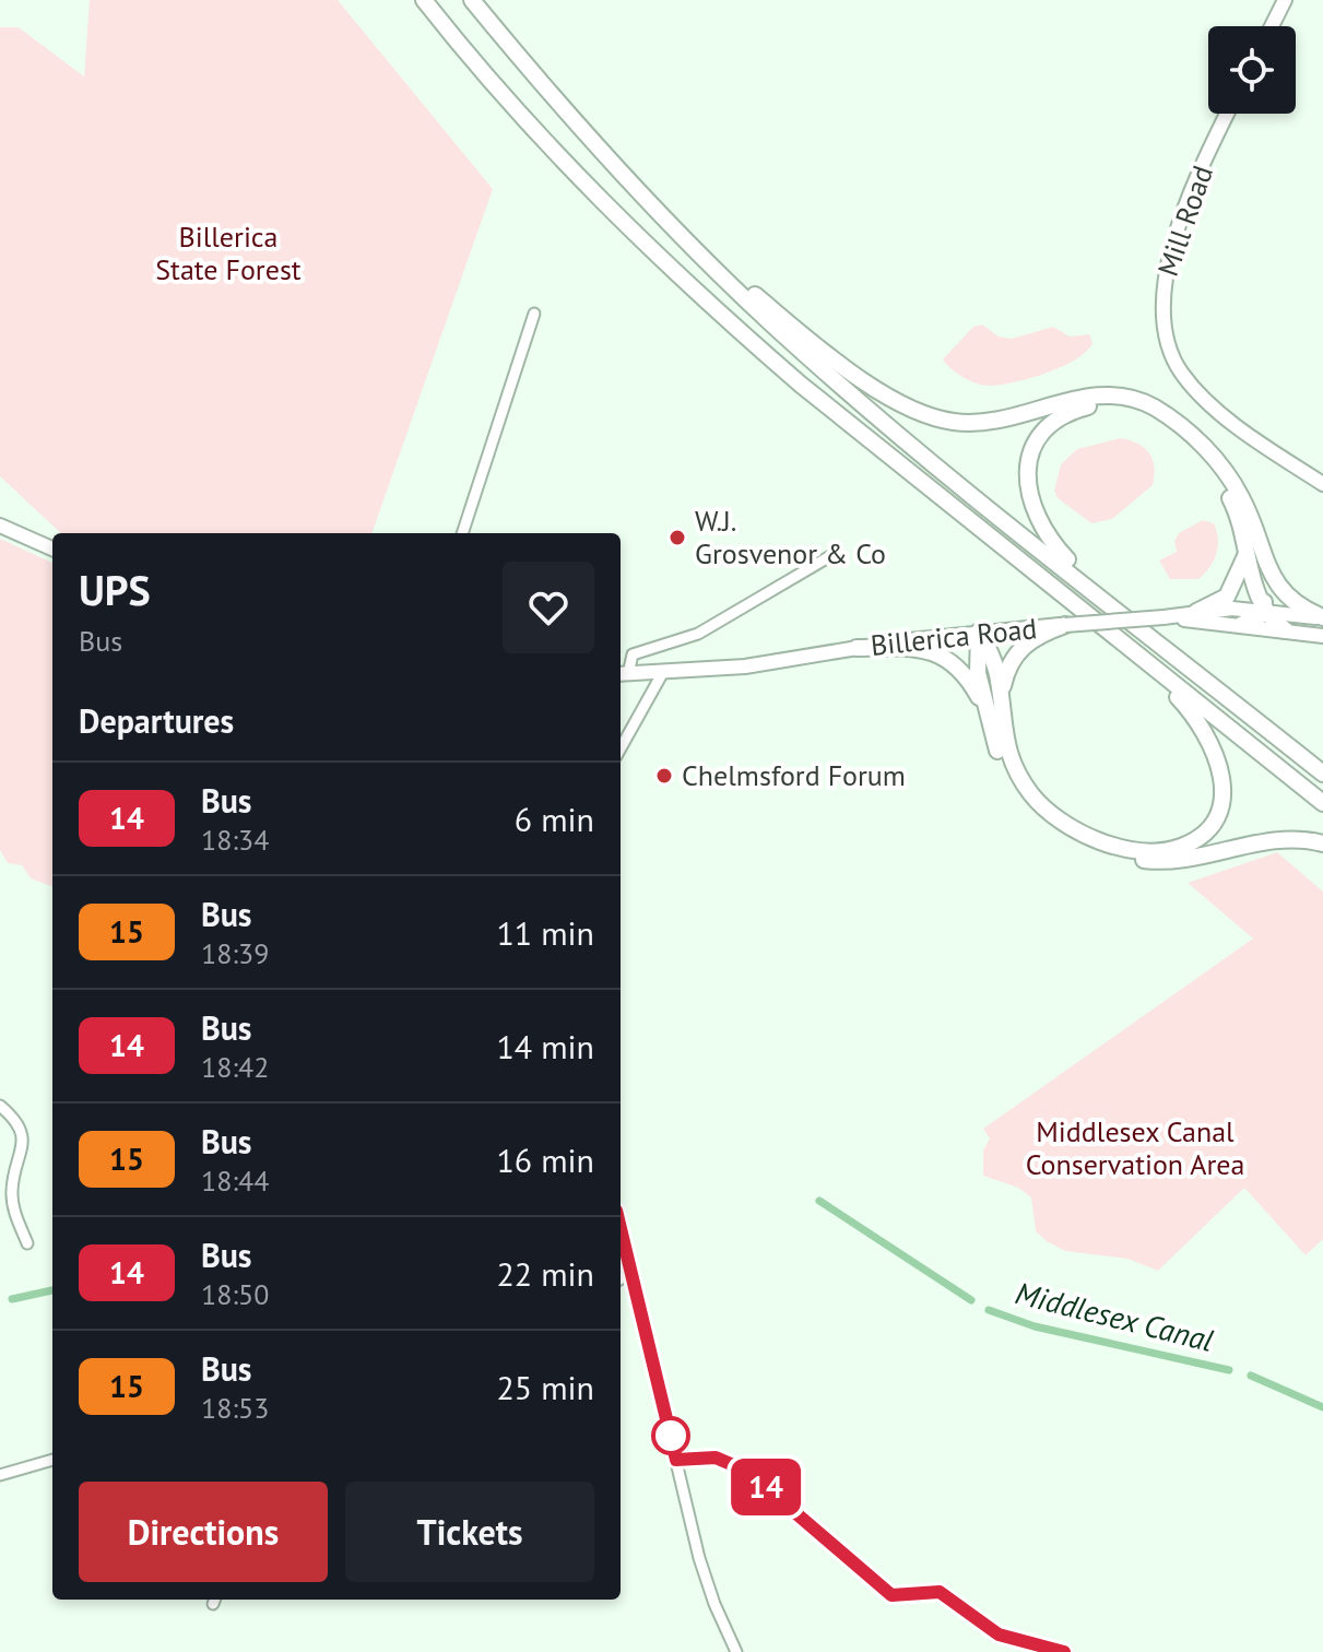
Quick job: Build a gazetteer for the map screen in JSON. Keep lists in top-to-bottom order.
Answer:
{
  "streets": {
    "main road": ["Mill Road", "Billerica Road"]
  },
  "water": ["Middlesex Canal"],
  "parks": ["Billerica State Forest", "Middlesex Canal Conservation Area"],
  "places": ["W.J. Grosvenor & Co", "Chelmsford Forum"],
  "lines": ["bus line 14"],
  "page": {
    "on_map": "14",
    "heading": [
      ["UPS", "Bus"],
      "Departures"
    ],
    "list": [
      {
        "mark": "14",
        "name": "Bus",
        "note": "18:34",
        "value": "6 min"
      },
      {
        "mark": "15",
        "name": "Bus",
        "note": "18:39",
        "value": "11 min"
      },
      {
        "mark": "14",
        "name": "Bus",
        "note": "18:42",
        "value": "14 min"
      },
      {
        "mark": "15",
        "name": "Bus",
        "note": "18:44",
        "value": "16 min"
      },
      {
        "mark": "14",
        "name": "Bus",
        "note": "18:50",
        "value": "22 min"
      },
      {
        "mark": "15",
        "name": "Bus",
        "note": "18:53",
        "value": "25 min"
      }
    ],
    "buttons": ["Directions", "Tickets"]
  }
}
